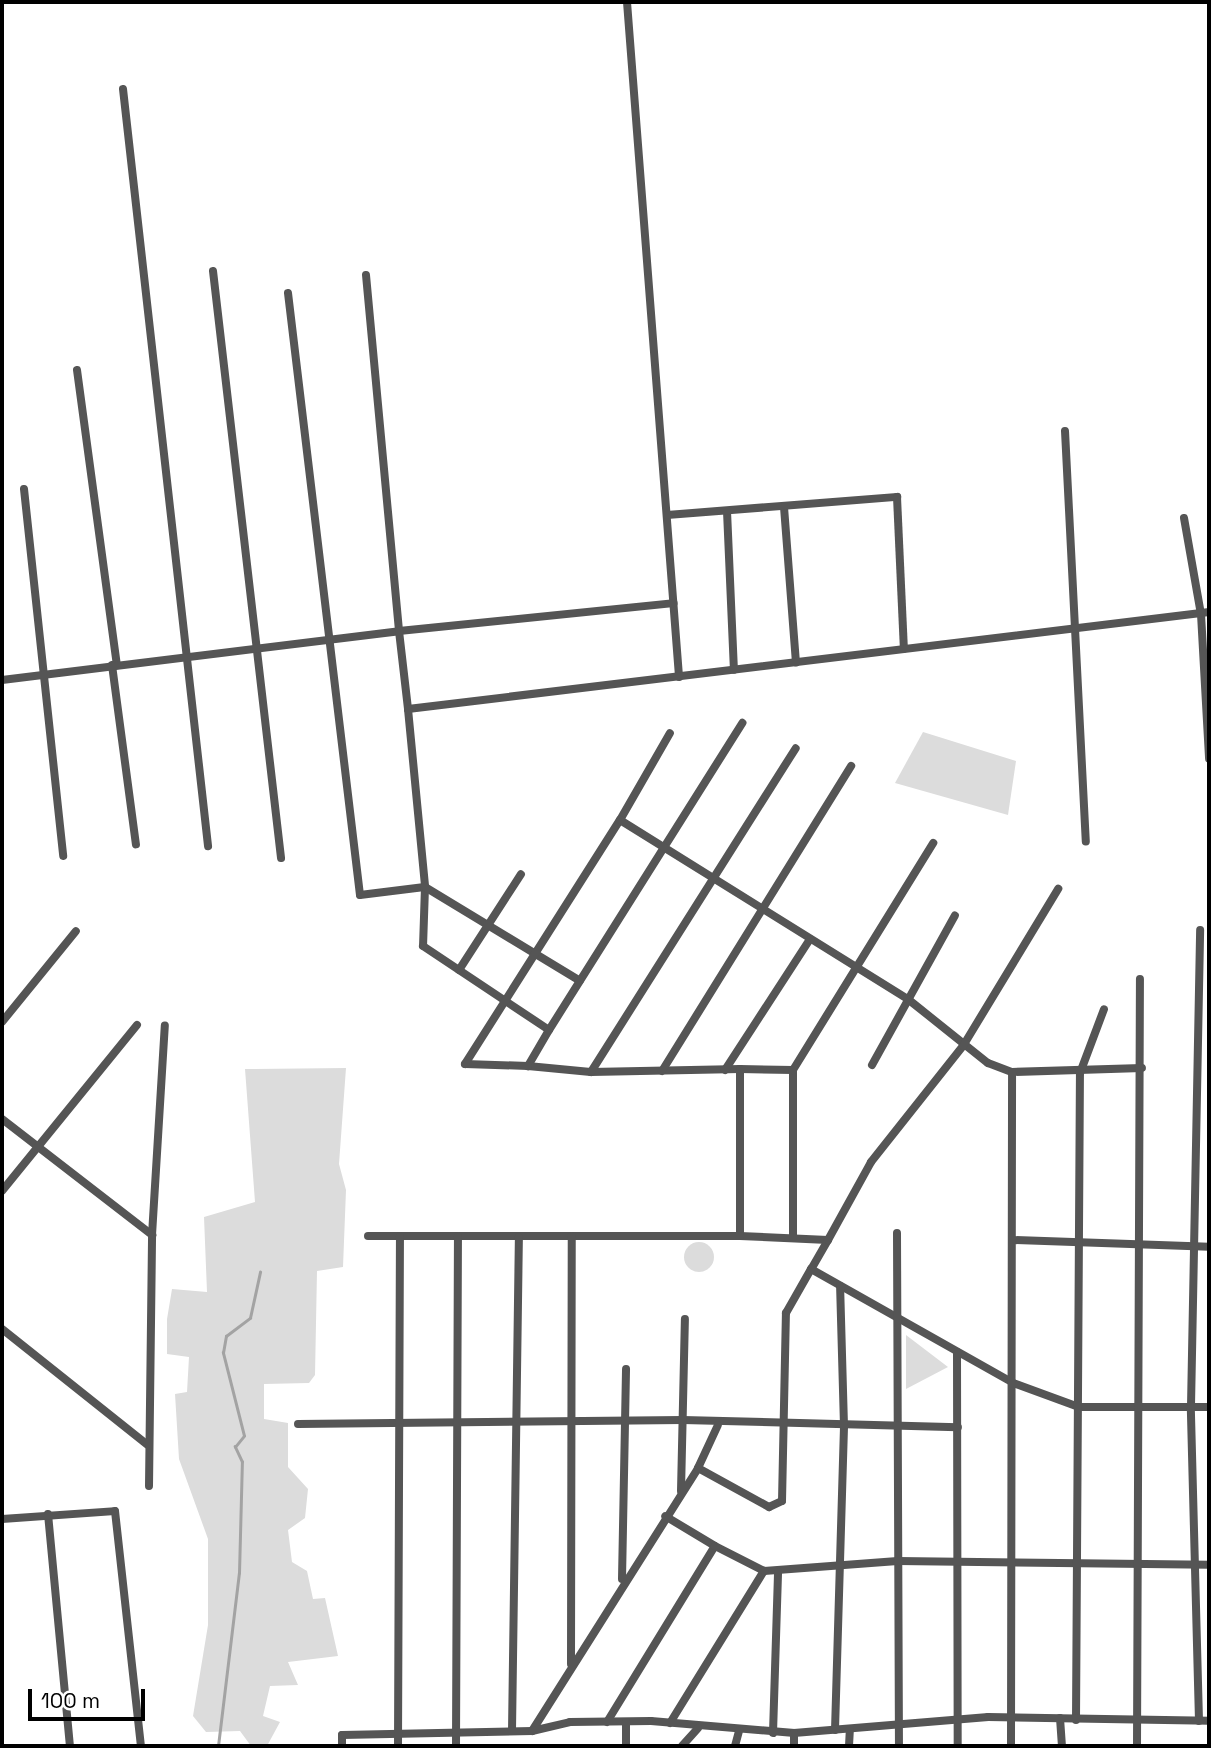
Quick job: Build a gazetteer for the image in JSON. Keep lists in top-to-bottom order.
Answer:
{
  "scale_bar": "100 m"
}
